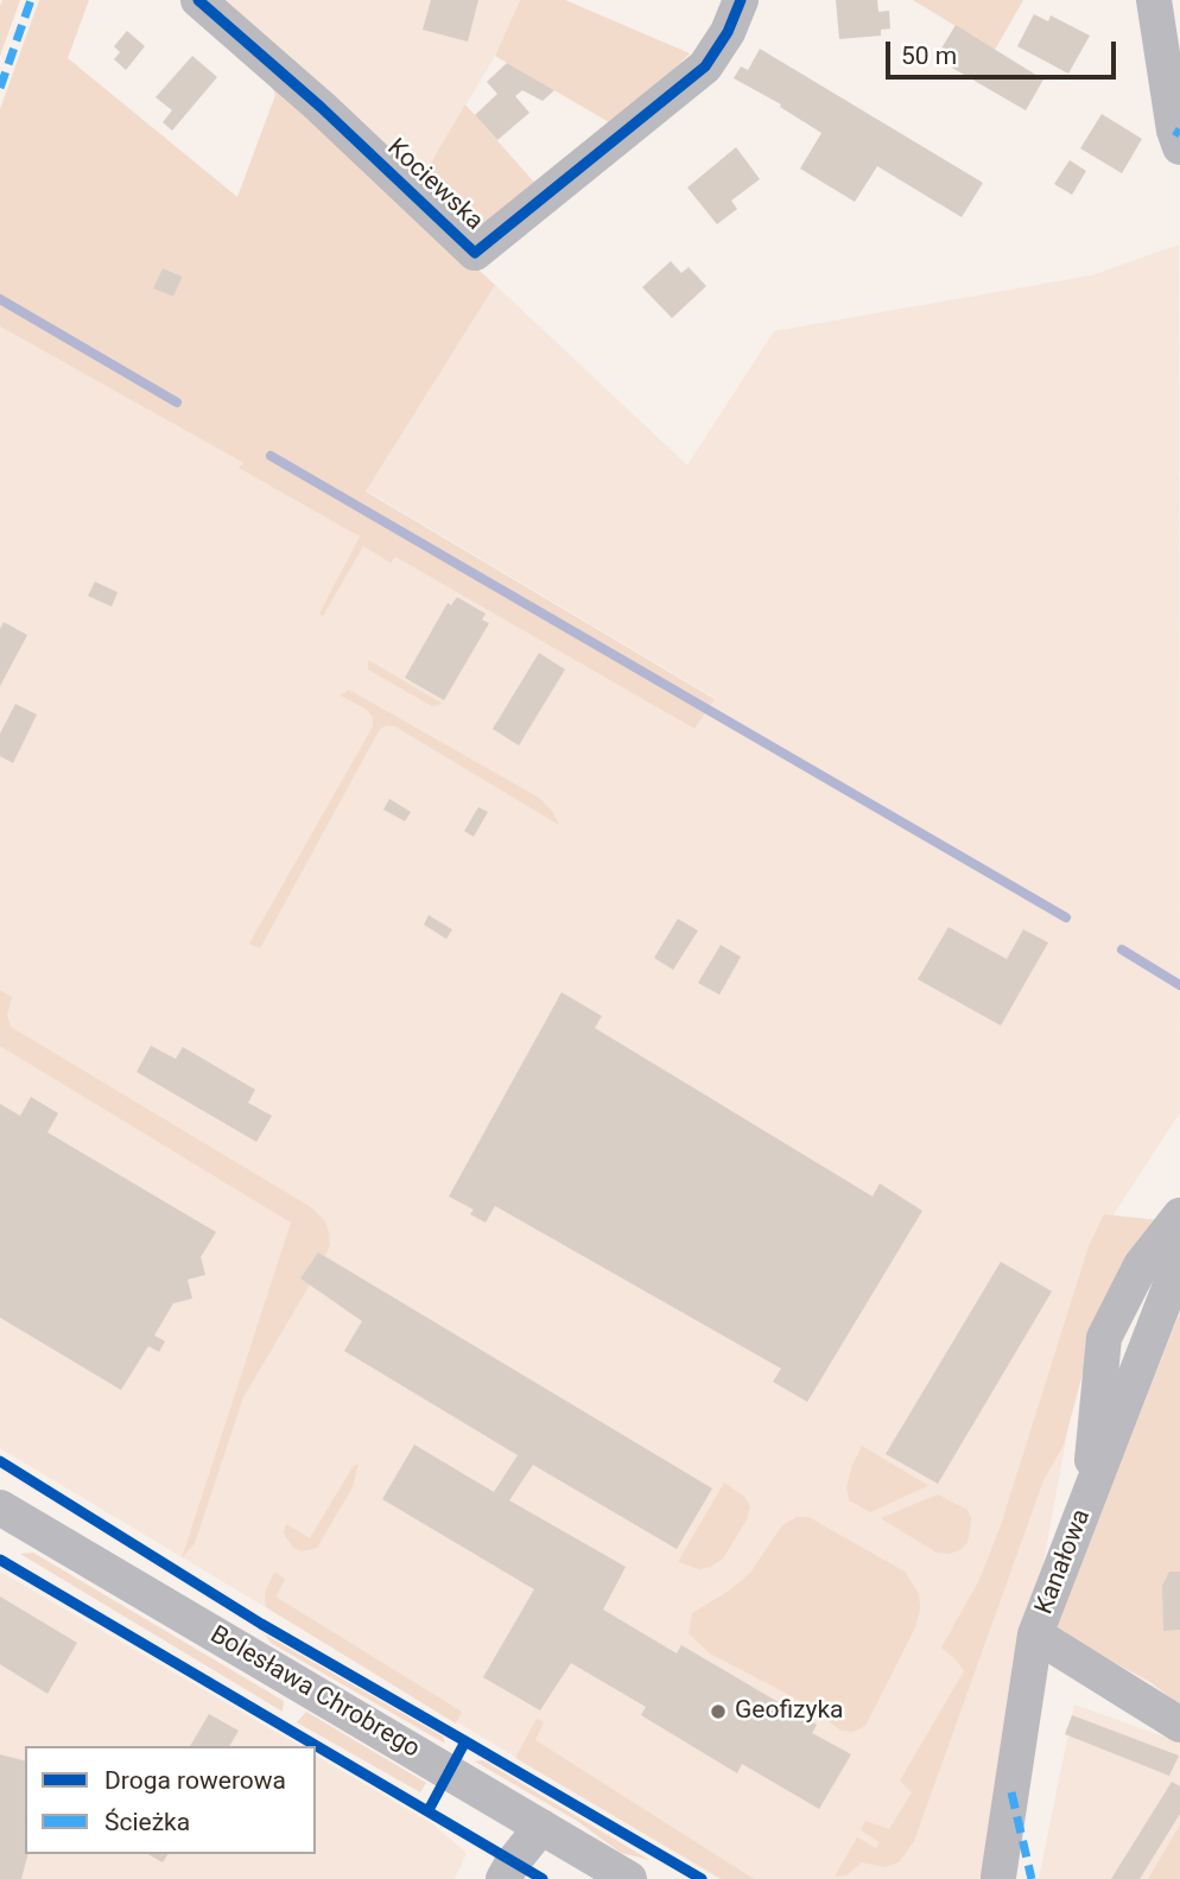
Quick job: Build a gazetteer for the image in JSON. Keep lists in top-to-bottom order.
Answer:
{
  "streets": {
    "street": ["Kociewska", "Kanałowa", "Bolesława Chrobrego"]
  },
  "places": ["Geofizyka"],
  "legend": ["Droga rowerowa", "Ścieżka"],
  "scale_bar": "50 m"
}
